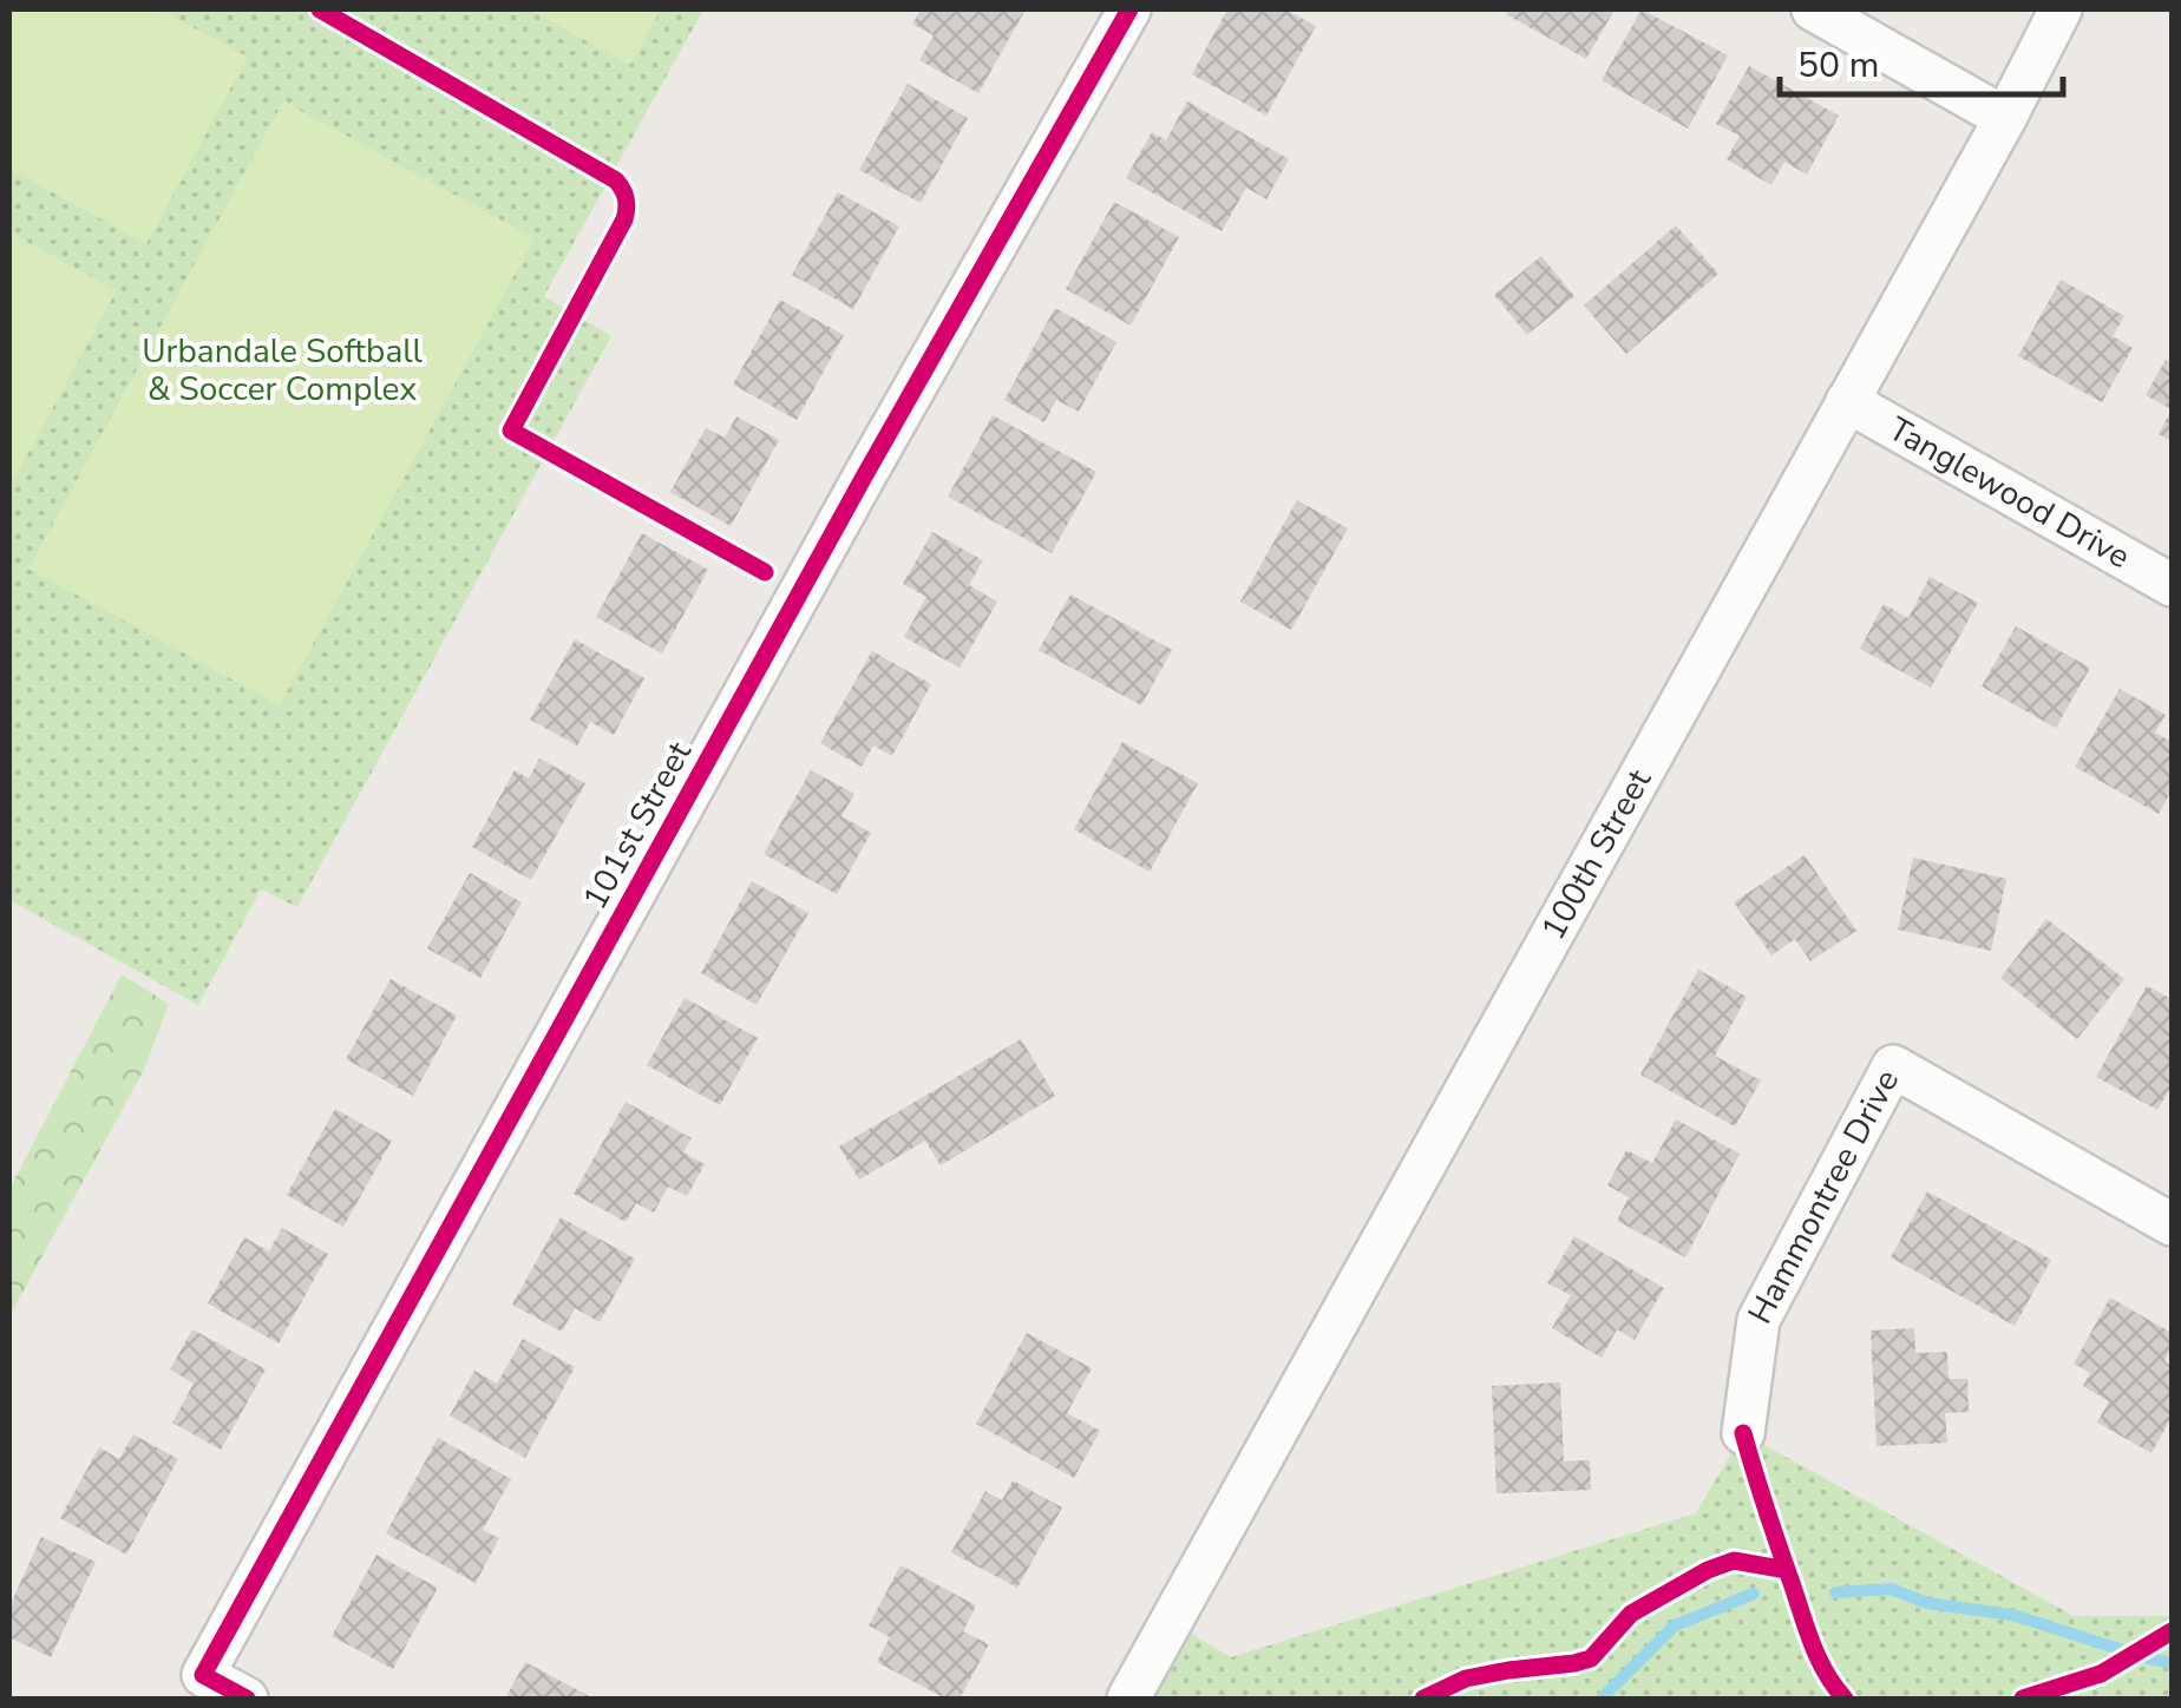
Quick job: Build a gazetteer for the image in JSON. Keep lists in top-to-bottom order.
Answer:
{
  "streets": {
    "street": [
      "Tanglewood Drive",
      "101st Street",
      "100th Street",
      "Hammontree Drive"
    ]
  },
  "crossings": [
    ["Tanglewood Drive", "100th Street"]
  ],
  "parks": ["Urbandale Softball & Soccer Complex"],
  "scale_bar": "50 m"
}
